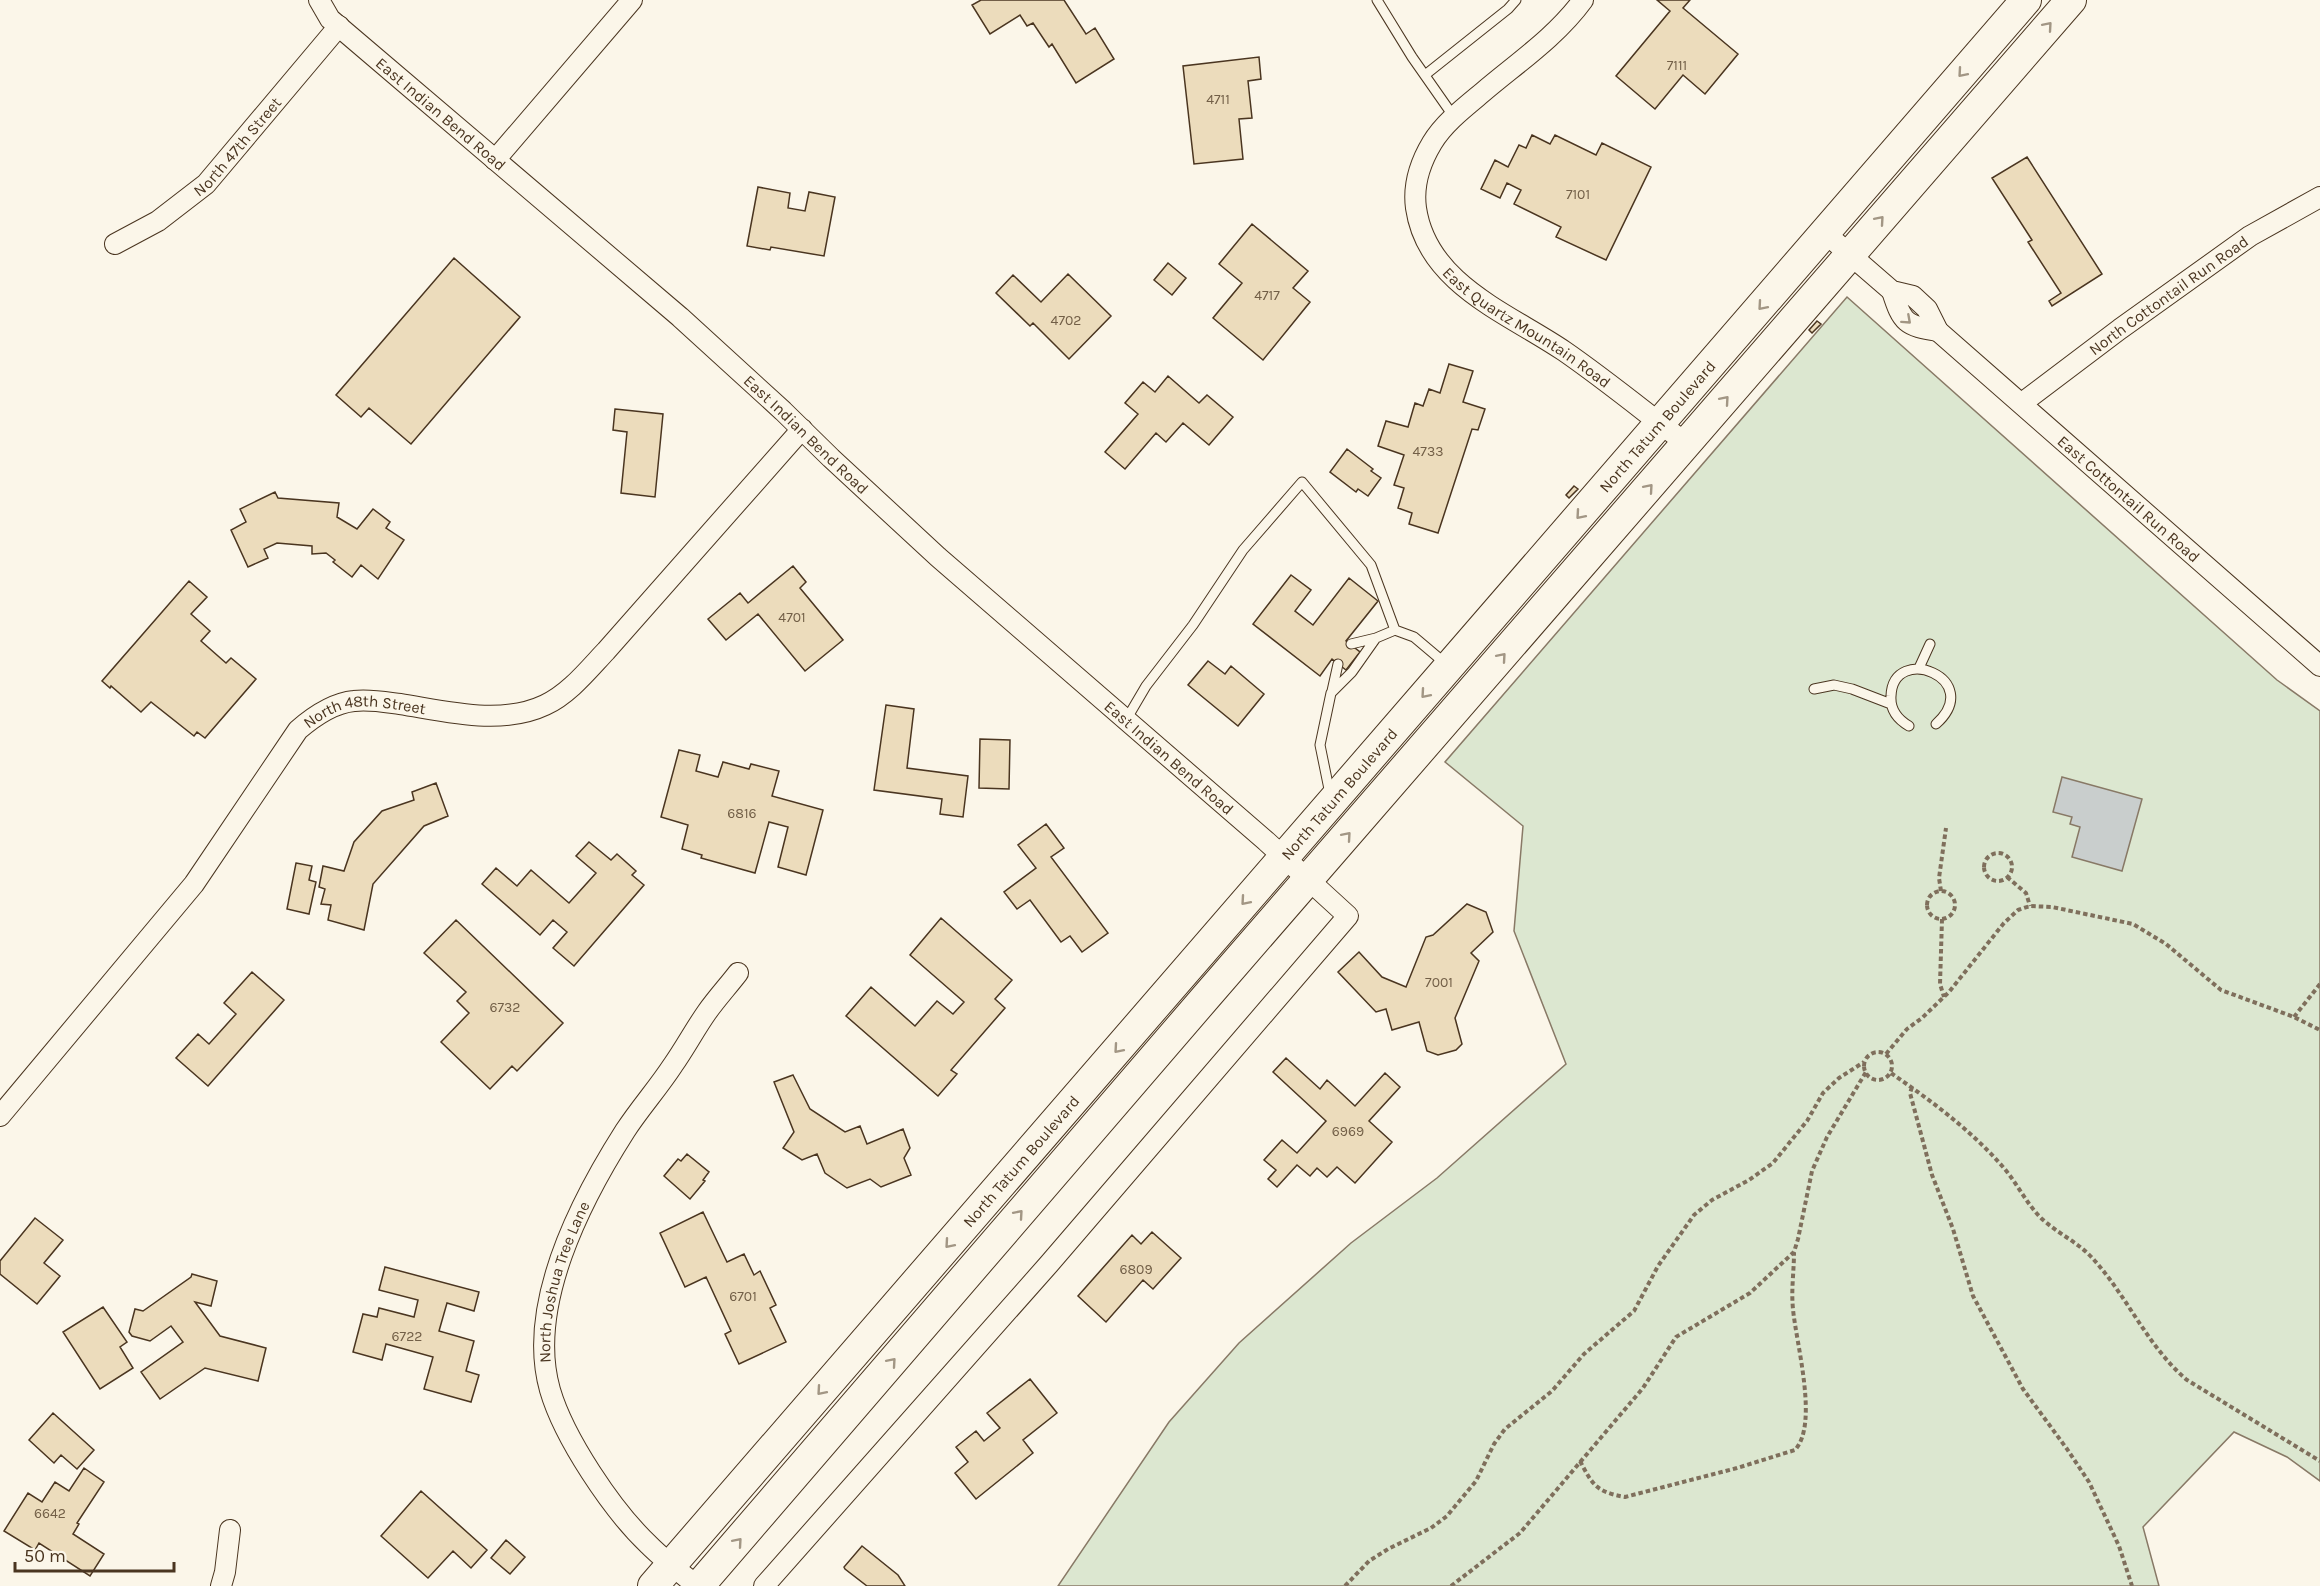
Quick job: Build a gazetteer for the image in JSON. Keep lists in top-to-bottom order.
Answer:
{
  "streets": {
    "main road": ["North Tatum Boulevard"],
    "street": [
      "East Indian Bend Road",
      "North 47th Street",
      "North Cottontail Run Road",
      "East Quartz Mountain Road",
      "East Cottontail Run Road",
      "North 48th Street",
      "North Joshua Tree Lane"
    ]
  },
  "crossings": [
    ["East Indian Bend Road", "North 47th Street"],
    ["East Indian Bend Road", "North Tatum Boulevard"],
    ["East Indian Bend Road", "North 48th Street"],
    ["North Cottontail Run Road", "East Cottontail Run Road"],
    ["East Quartz Mountain Road", "North Tatum Boulevard"],
    ["North Tatum Boulevard", "East Cottontail Run Road"],
    ["North Tatum Boulevard", "North Joshua Tree Lane"]
  ],
  "house_numbers": [
    "7111",
    "4711",
    "7101",
    "4717",
    "4702",
    "4733",
    "4701",
    "6816",
    "7001",
    "6732",
    "6969",
    "6809",
    "6701",
    "6722",
    "6642"
  ],
  "scale_bar": "50 m"
}
